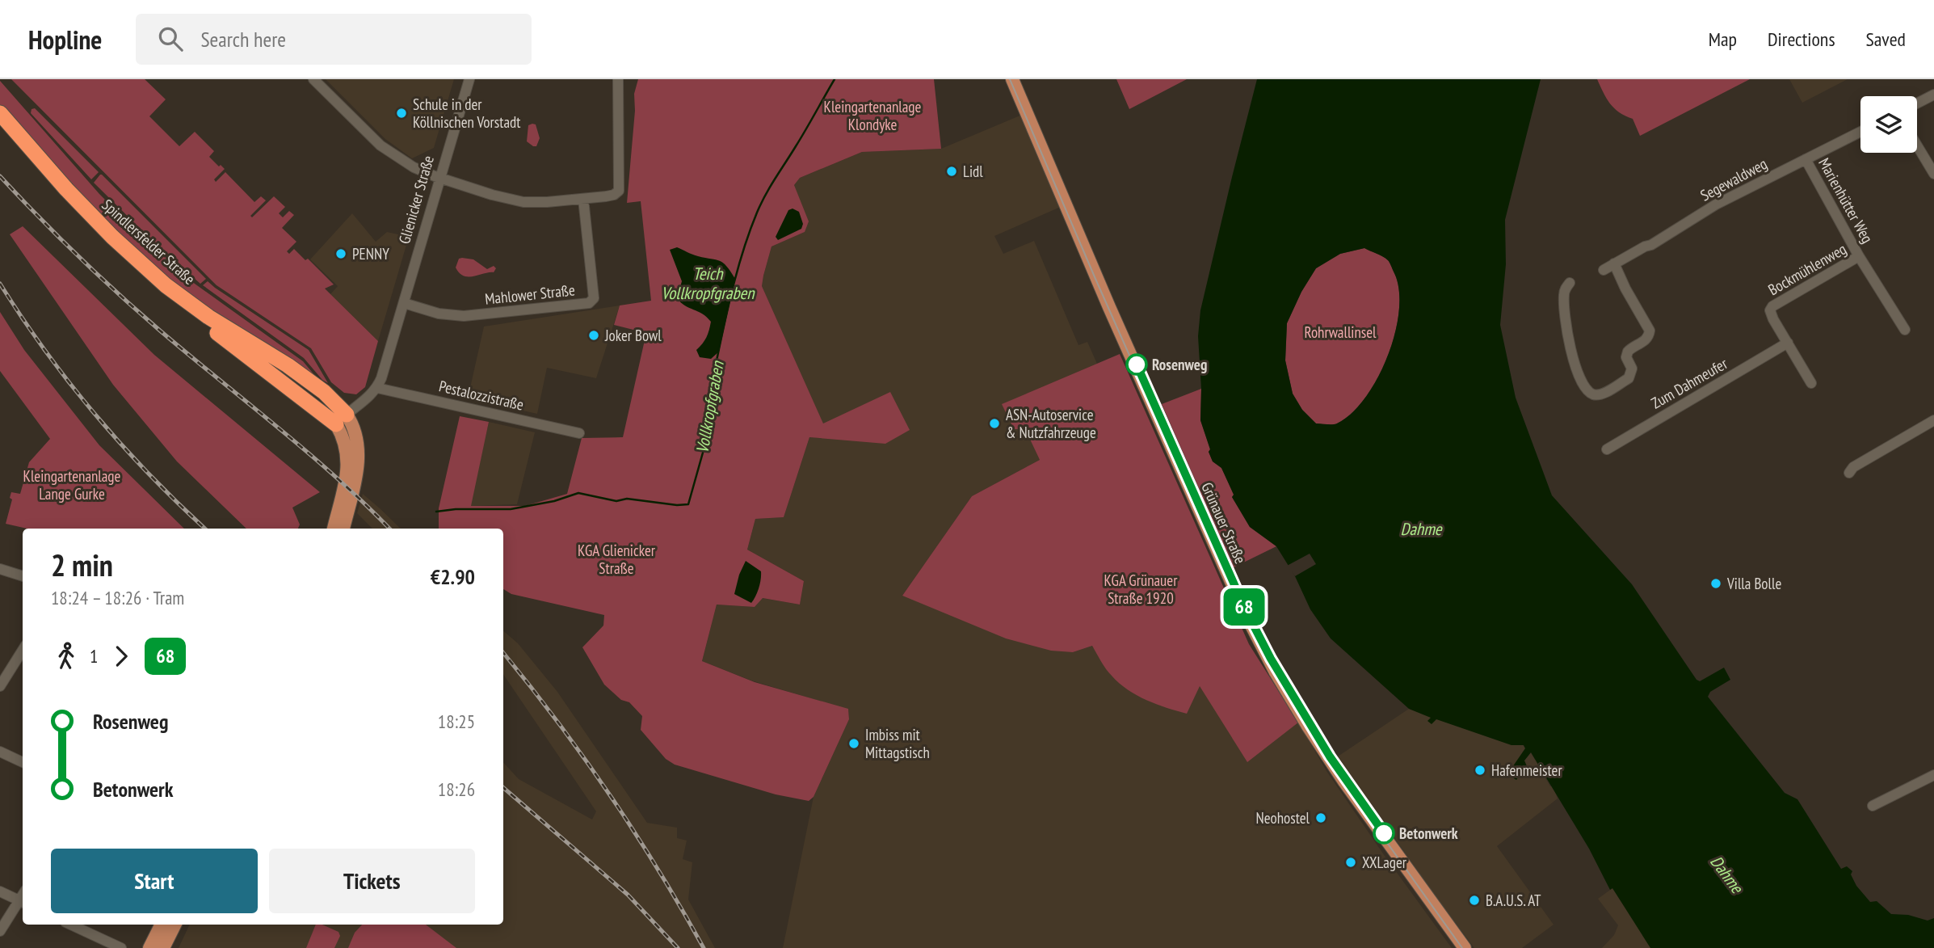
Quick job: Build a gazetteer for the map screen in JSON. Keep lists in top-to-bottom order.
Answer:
{
  "streets": {
    "highway": ["Spindlersfelder Straße"],
    "main road": ["Grünauer Straße"],
    "street": [
      "Segewaldweg",
      "Glienicker Straße",
      "Marienhütter Weg",
      "Bockmühlenweg",
      "Mahlower Straße",
      "Zum Dahmeufer",
      "Pestalozzistraße"
    ]
  },
  "crossings": [
    ["Segewaldweg", "Marienhütter Weg"],
    ["Glienicker Straße", "Spindlersfelder Straße"],
    ["Glienicker Straße", "Mahlower Straße"],
    ["Glienicker Straße", "Pestalozzistraße"],
    ["Marienhütter Weg", "Bockmühlenweg"],
    ["Bockmühlenweg", "Zum Dahmeufer"]
  ],
  "water": ["Teich Vollkropfgraben", "Vollkropfgraben", "Dahme"],
  "parks": [
    "Kleingartenanlage Klondyke",
    "Rohrwallinsel",
    "Kleingartenanlage Lange Gurke",
    "KGA Glienicker Straße",
    "KGA Grünauer Straße 1920"
  ],
  "places": [
    "Schule in der Köllnischen Vorstadt",
    "Lidl",
    "PENNY",
    "Joker Bowl",
    "Rosenweg",
    "ASN-Autoservice & Nutzfahrzeuge",
    "Villa Bolle",
    "Imbiss mit Mittagstisch",
    "Hafenmeister",
    "Neohostel",
    "Betonwerk",
    "XXLager",
    "B.A.U.S. AT"
  ],
  "lines": ["tram line 68"],
  "page": {
    "header": "Hopline",
    "search": "Search here",
    "nav": ["Map", "Directions", "Saved"],
    "on_map": "68",
    "heading": ["2 min", "18:24 – 18:26 · Tram", "€2.90"],
    "legs": ["1", "68"],
    "list": [
      {
        "name": "Rosenweg",
        "value": "18:25"
      },
      {
        "name": "Betonwerk",
        "value": "18:26"
      }
    ],
    "buttons": ["Start", "Tickets"]
  }
}
